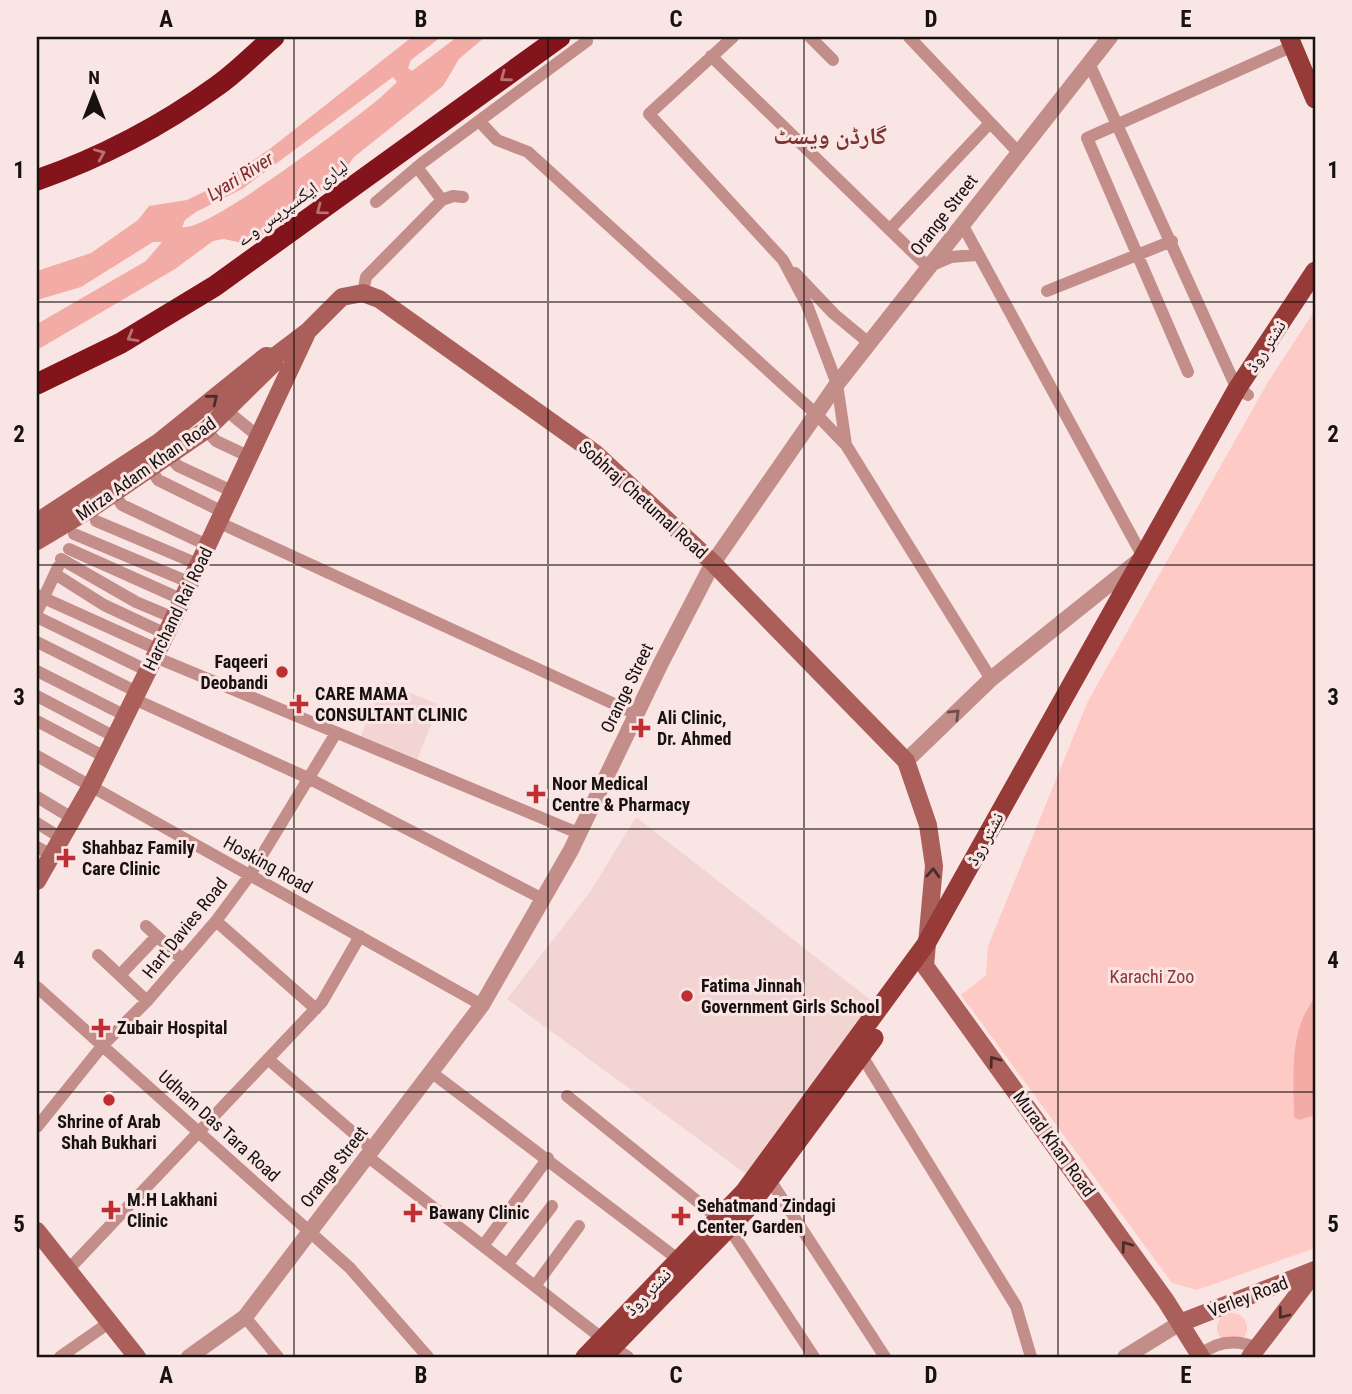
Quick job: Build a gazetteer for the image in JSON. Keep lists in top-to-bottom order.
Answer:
{
  "streets": {
    "highway": ["لیاری ایکسپریس وے"],
    "main road": [
      "نشتر روڈ",
      "Mirza Adam Khan Road",
      "Sobhraj Chetumal Road",
      "Harchand Rai Road",
      "Murad Khan Road",
      "Verley Road"
    ],
    "street": [
      "Orange Street",
      "Hosking Road",
      "Hart Davies Road",
      "Udham Das Tara Road"
    ]
  },
  "crossings": [
    ["Orange Street", "Sobhraj Chetumal Road"],
    ["Orange Street", "Hosking Road"],
    ["Orange Street", "Udham Das Tara Road"],
    ["نشتر روڈ", "Murad Khan Road"],
    ["Mirza Adam Khan Road", "Sobhraj Chetumal Road"],
    ["Mirza Adam Khan Road", "Harchand Rai Road"],
    ["Harchand Rai Road", "Hosking Road"],
    ["Hosking Road", "Hart Davies Road"],
    ["Hart Davies Road", "Udham Das Tara Road"],
    ["Murad Khan Road", "Verley Road"]
  ],
  "one_way": ["Murad Khan Road"],
  "districts": ["گارڈن ویسٹ"],
  "water": ["Lyari River"],
  "parks": ["Karachi Zoo"],
  "places": {
    "other": ["Faqeeri Deobandi", "Fatima Jinnah Government Girls School", "Shrine of Arab Shah Bukhari"],
    "health": [
      "CARE MAMA CONSULTANT CLINIC",
      "Ali Clinic, Dr. Ahmed",
      "Noor Medical Centre & Pharmacy",
      "Shahbaz Family Care Clinic",
      "Zubair Hospital",
      "M.H Lakhani Clinic",
      "Bawany Clinic",
      "Sehatmand Zindagi Center, Garden"
    ]
  },
  "north": "top",
  "grid": {
    "columns": [
      "A",
      "B",
      "C",
      "D",
      "E"
    ],
    "rows": [
      "1",
      "2",
      "3",
      "4",
      "5"
    ]
  }
}
